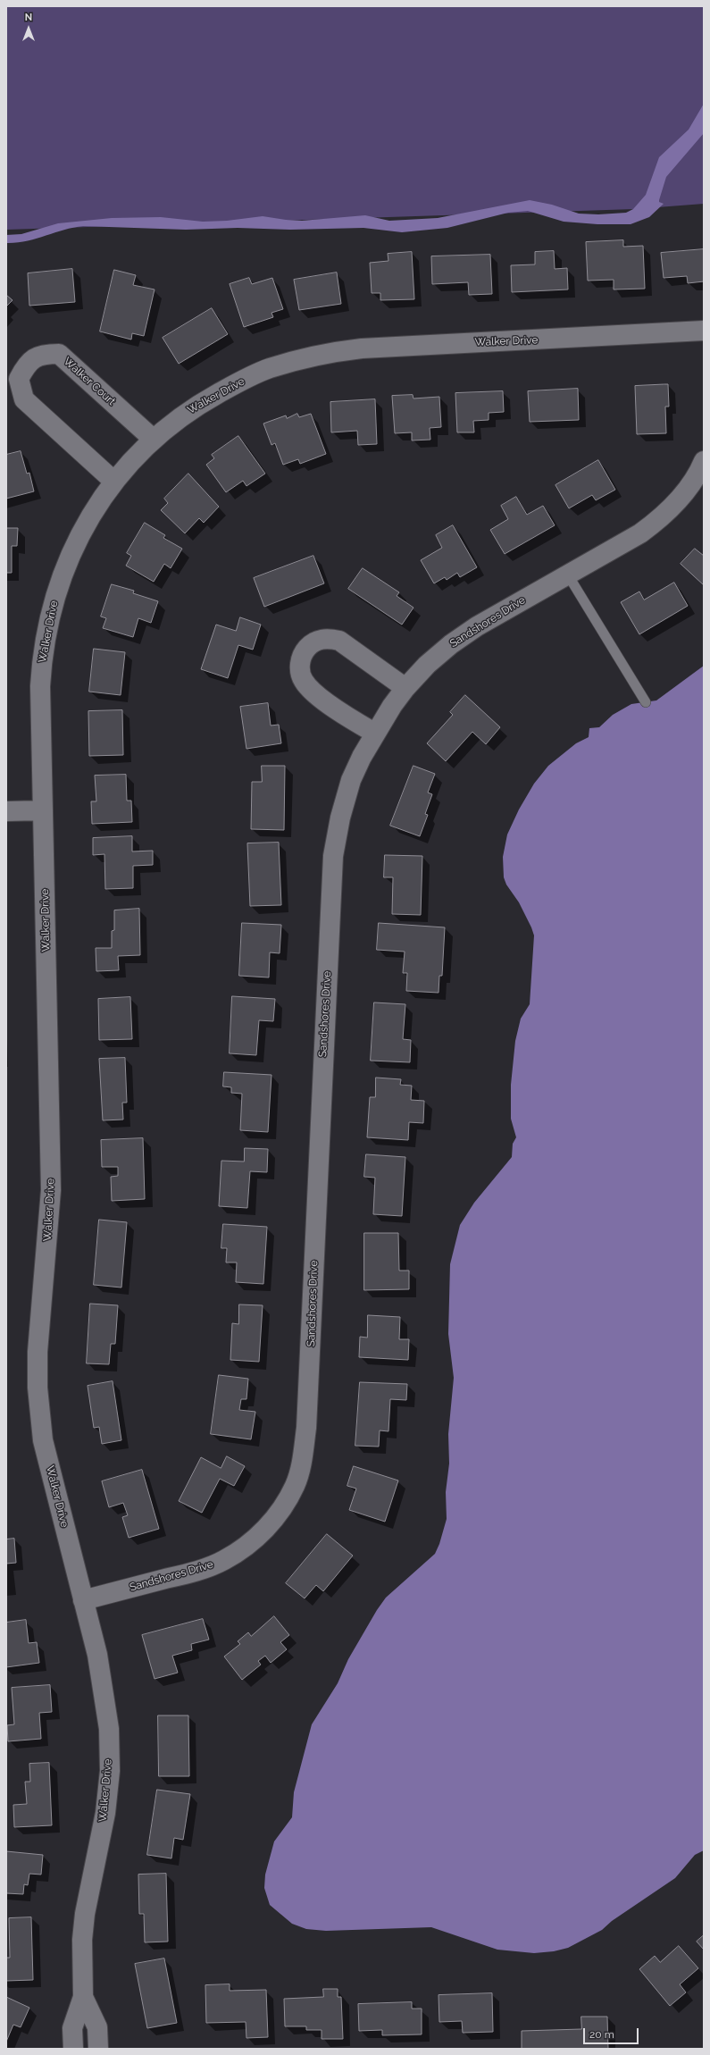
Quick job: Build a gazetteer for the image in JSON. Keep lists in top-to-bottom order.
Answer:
{
  "streets": {
    "street": ["Walker Drive", "Walker Court", "Sandshores Drive"]
  },
  "crossings": [
    ["Walker Drive", "Walker Court"],
    ["Walker Drive", "Sandshores Drive"]
  ],
  "scale_bar": "20 m",
  "north": "top"
}
